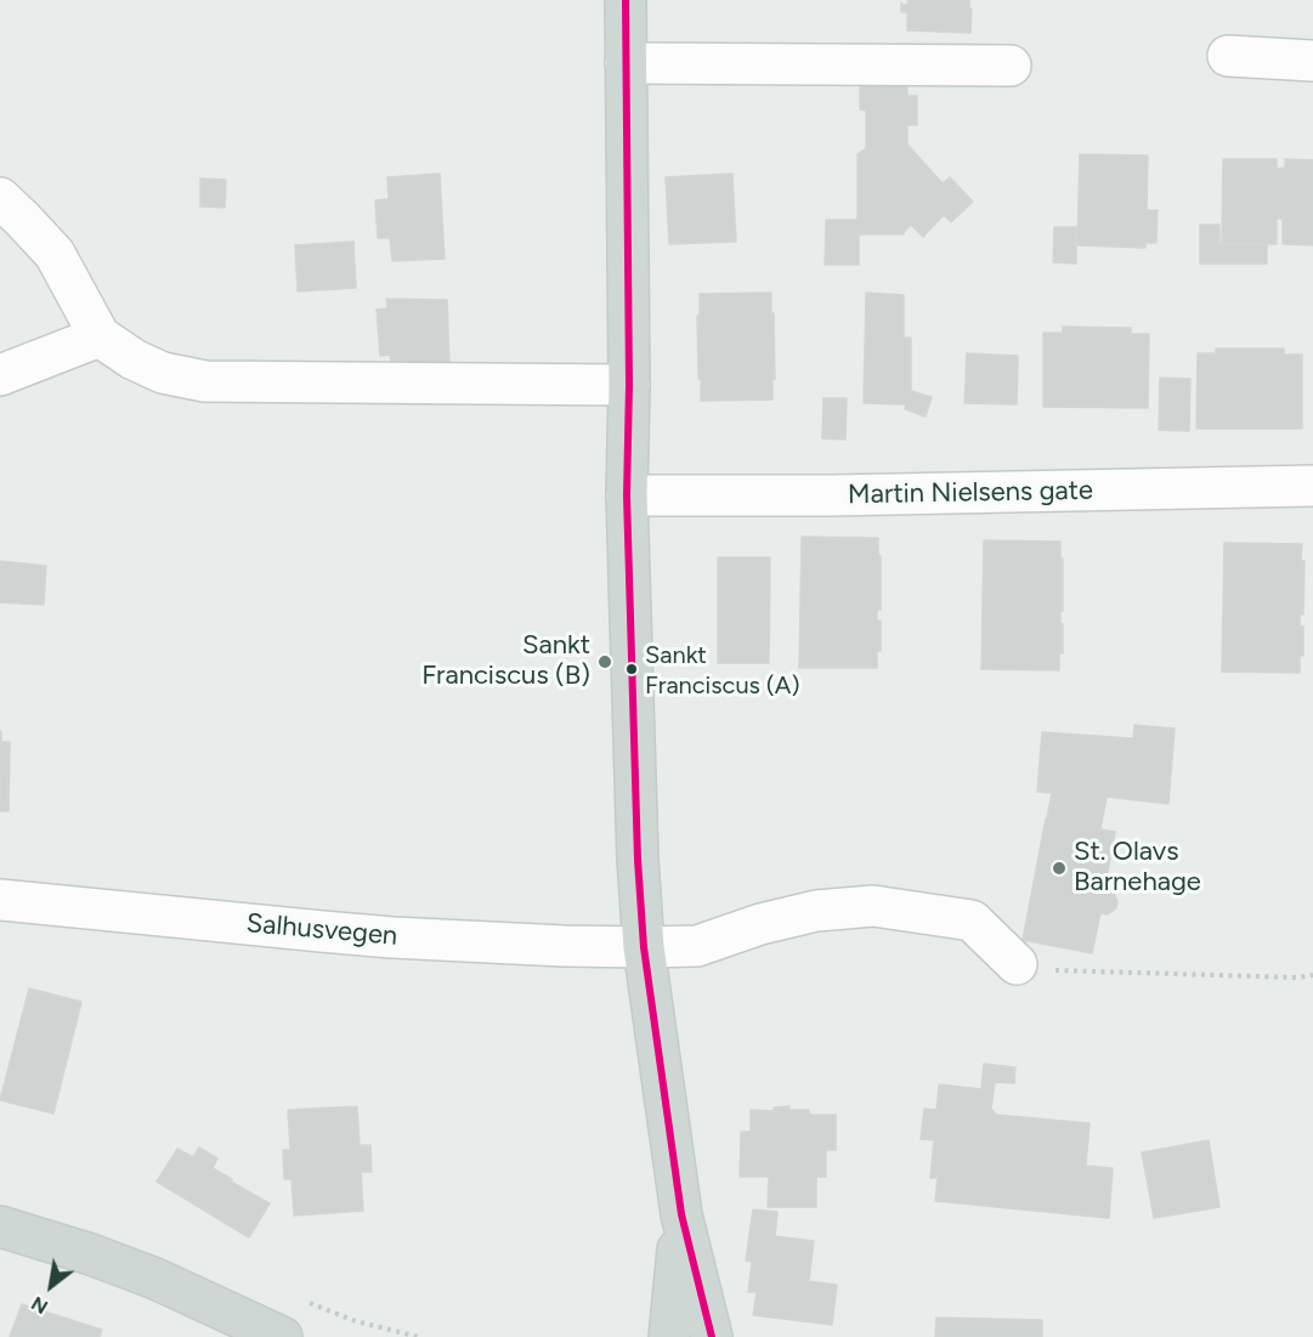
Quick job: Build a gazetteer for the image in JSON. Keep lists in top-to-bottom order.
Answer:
{
  "streets": {
    "street": ["Martin Nielsens gate", "Salhusvegen"]
  },
  "places": ["Sankt Franciscus (B)", "Sankt Franciscus (A)", "St. Olavs Barnehage"],
  "north": "bottom left"
}
